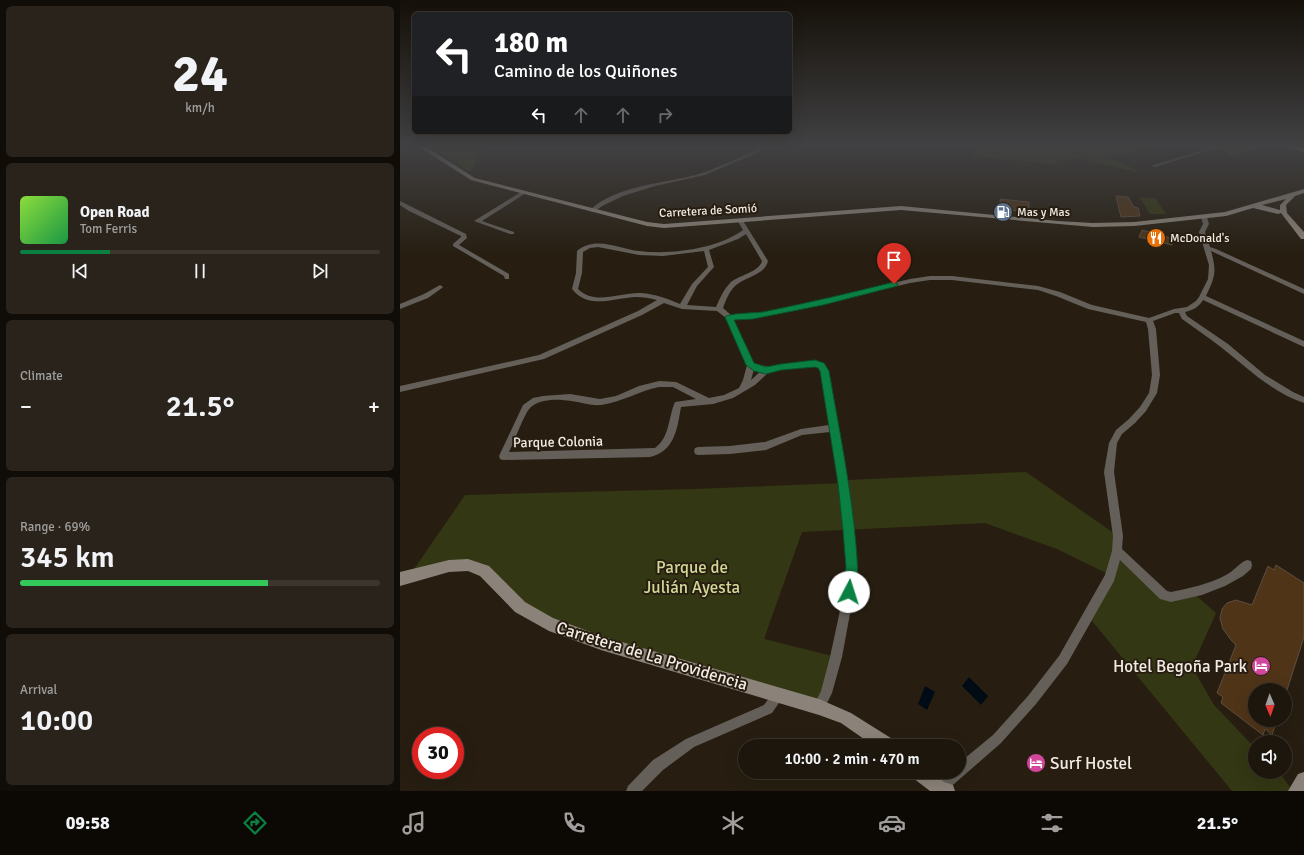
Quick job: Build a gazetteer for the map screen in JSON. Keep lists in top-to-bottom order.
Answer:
{
  "streets": {
    "street": ["Carretera de Somió", "Parque Colonia", "Carretera de La Providencia"]
  },
  "parks": ["Parque de Julián Ayesta"],
  "places": {
    "fuel station": ["Mas y Mas"],
    "restaurant": ["McDonald's"],
    "hotel": ["Hotel Begoña Park", "Surf Hostel"]
  },
  "north": "bottom",
  "page": {
    "tile": [
      ["24", "km/h"],
      "Climate",
      ["Range · 69%", "345 km"],
      ["Arrival", "10:00"]
    ],
    "turn": ["180 m", "Camino de los Quiñones"],
    "song": ["Open Road", "Tom Ferris"],
    "heat": ["−", "21.5°", "+"],
    "limit": "30",
    "trip": "10:00 · 2 min · 470 m",
    "tabs": ["09:58", "21.5°"]
  }
}
